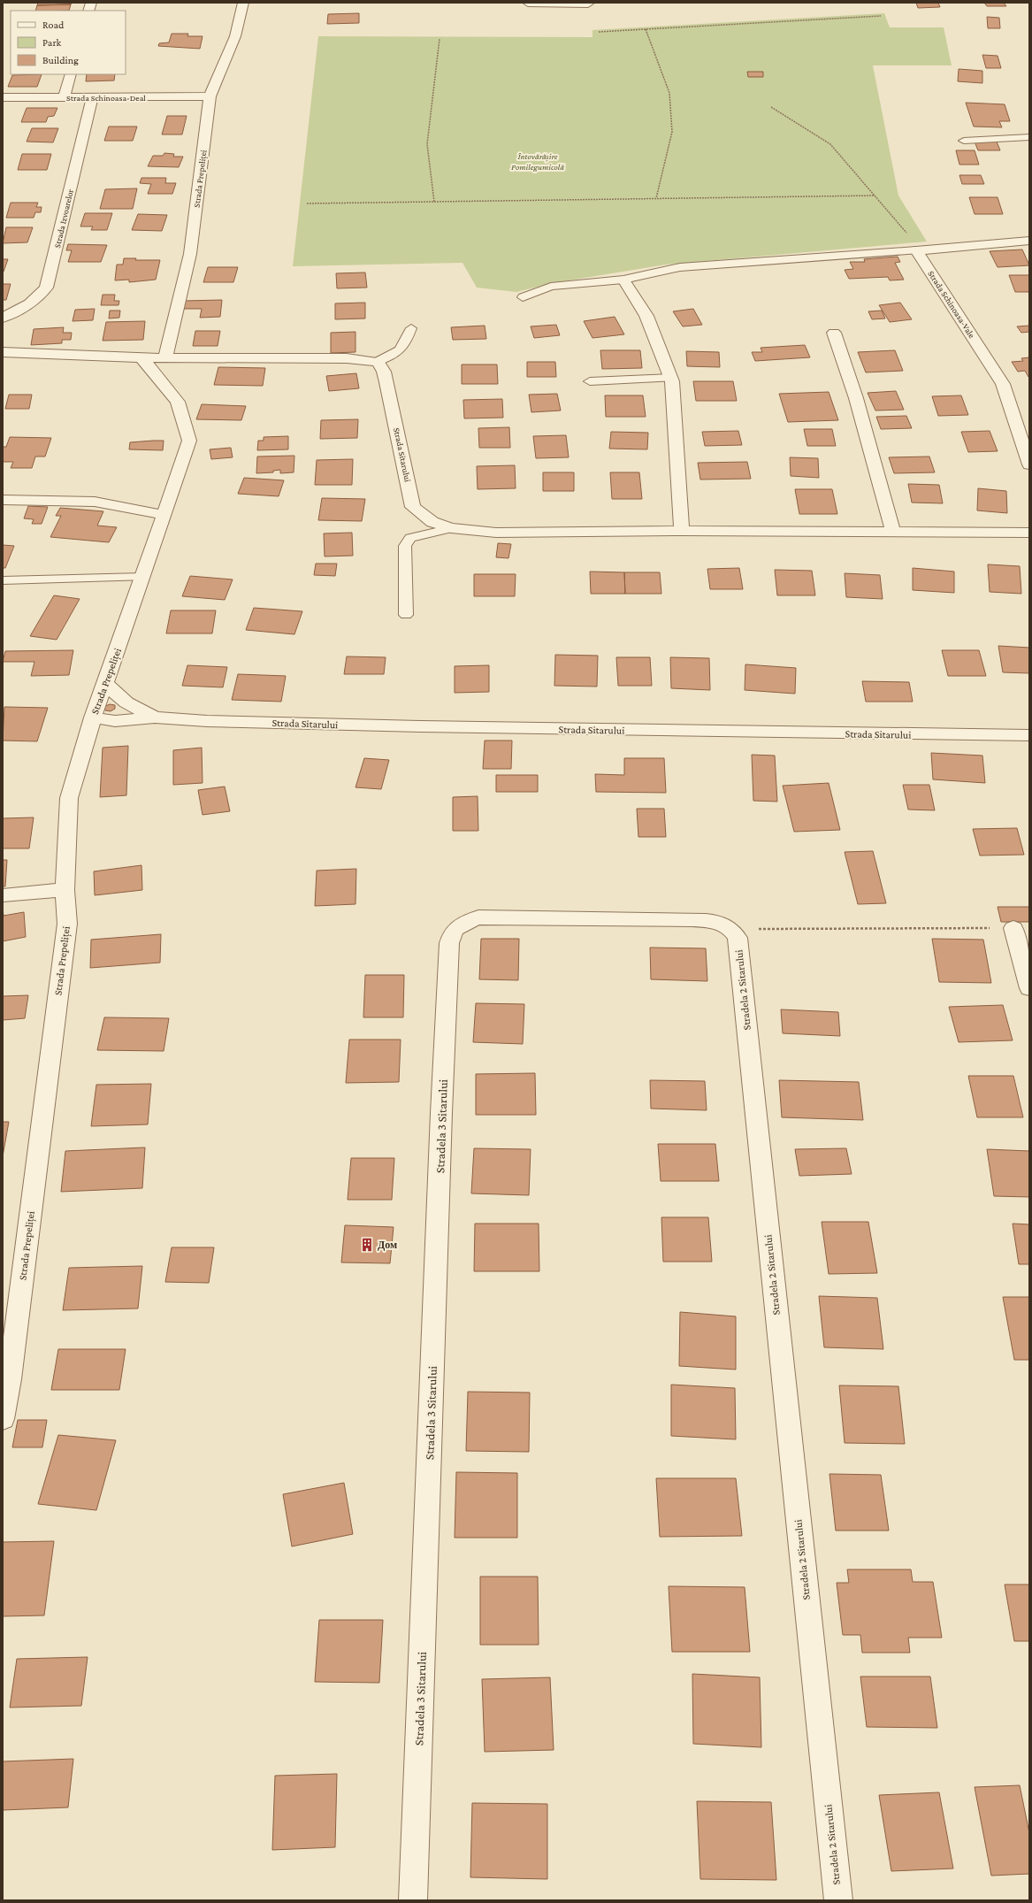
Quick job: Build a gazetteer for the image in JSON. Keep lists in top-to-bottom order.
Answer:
{
  "streets": {
    "street": [
      "Strada Schinoasa-Deal",
      "Strada Prepeliței",
      "Strada Izvoarelor",
      "Strada Schinoasa-Vale",
      "Strada Sitarului",
      "Stradela 2 Sitarului",
      "Stradela 3 Sitarului"
    ]
  },
  "crossings": [
    ["Strada Schinoasa-Deal", "Strada Prepeliței"],
    ["Strada Schinoasa-Deal", "Strada Izvoarelor"],
    ["Strada Prepeliței", "Strada Sitarului"],
    ["Stradela 2 Sitarului", "Stradela 3 Sitarului"]
  ],
  "parks": ["Întovărășire Pomilegumicolă"],
  "places": {
    "building": ["Дом"]
  },
  "legend": ["Road", "Park", "Building"]
}
